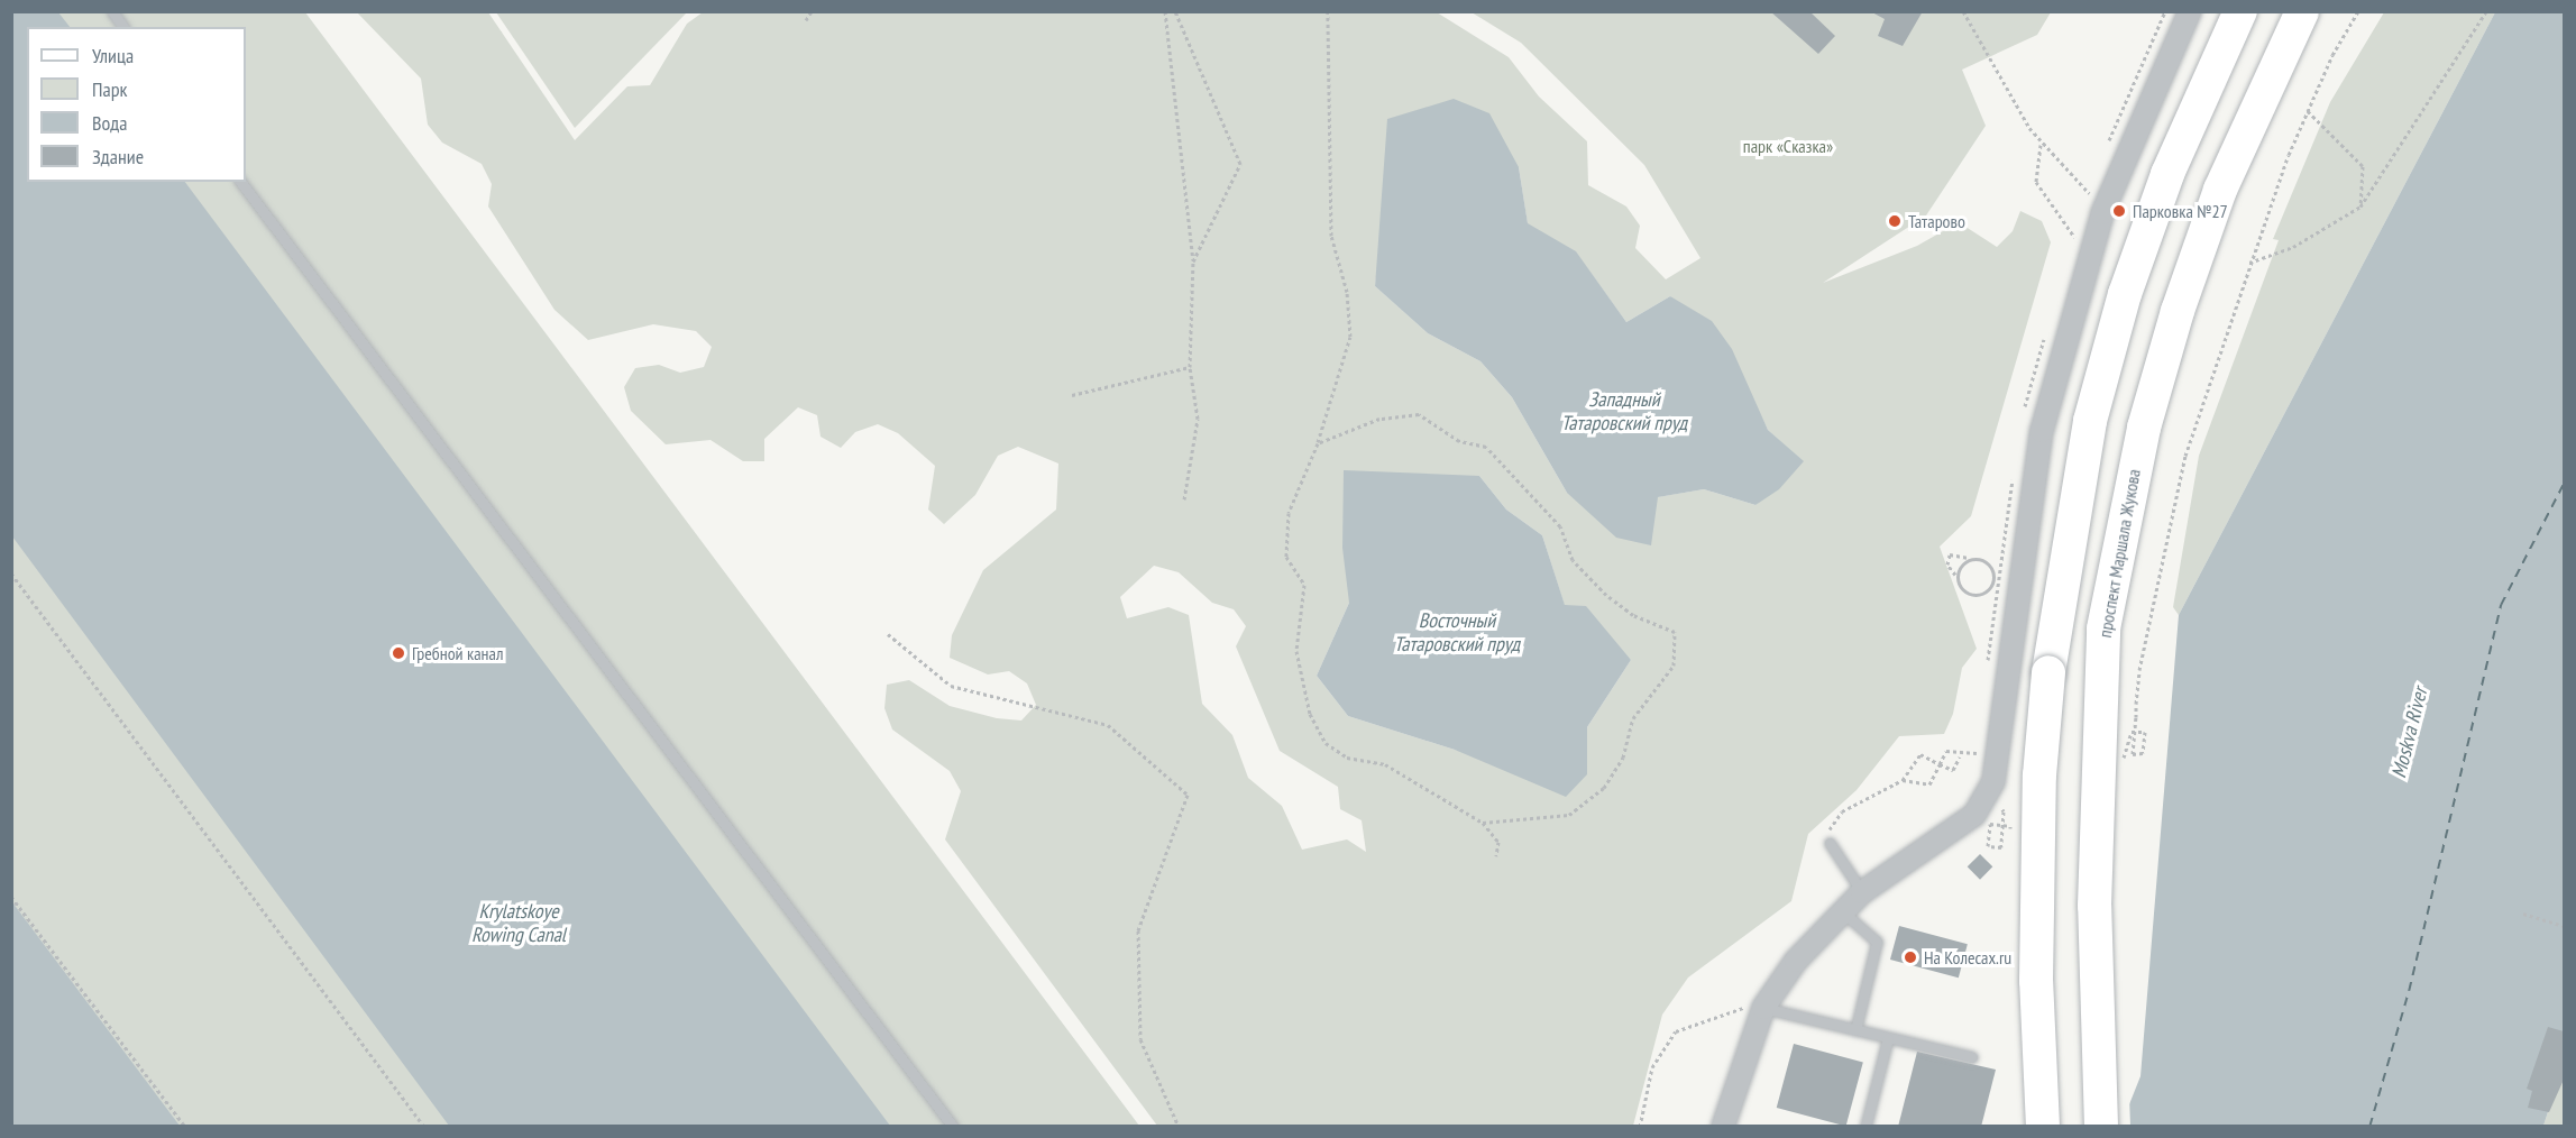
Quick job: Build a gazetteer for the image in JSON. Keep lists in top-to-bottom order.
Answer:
{
  "streets": {
    "main road": ["проспект Маршала Жукова"]
  },
  "water": [
    "Западный Татаровский пруд",
    "Восточный Татаровский пруд",
    "Moskva River",
    "Krylatskoye Rowing Canal"
  ],
  "parks": ["парк «Сказка»"],
  "places": [
    "Парковка №27",
    "Татарово",
    "Гребной канал",
    "На Колесах.ru"
  ],
  "legend": [
    "Улица",
    "Парк",
    "Вода",
    "Здание"
  ]
}
